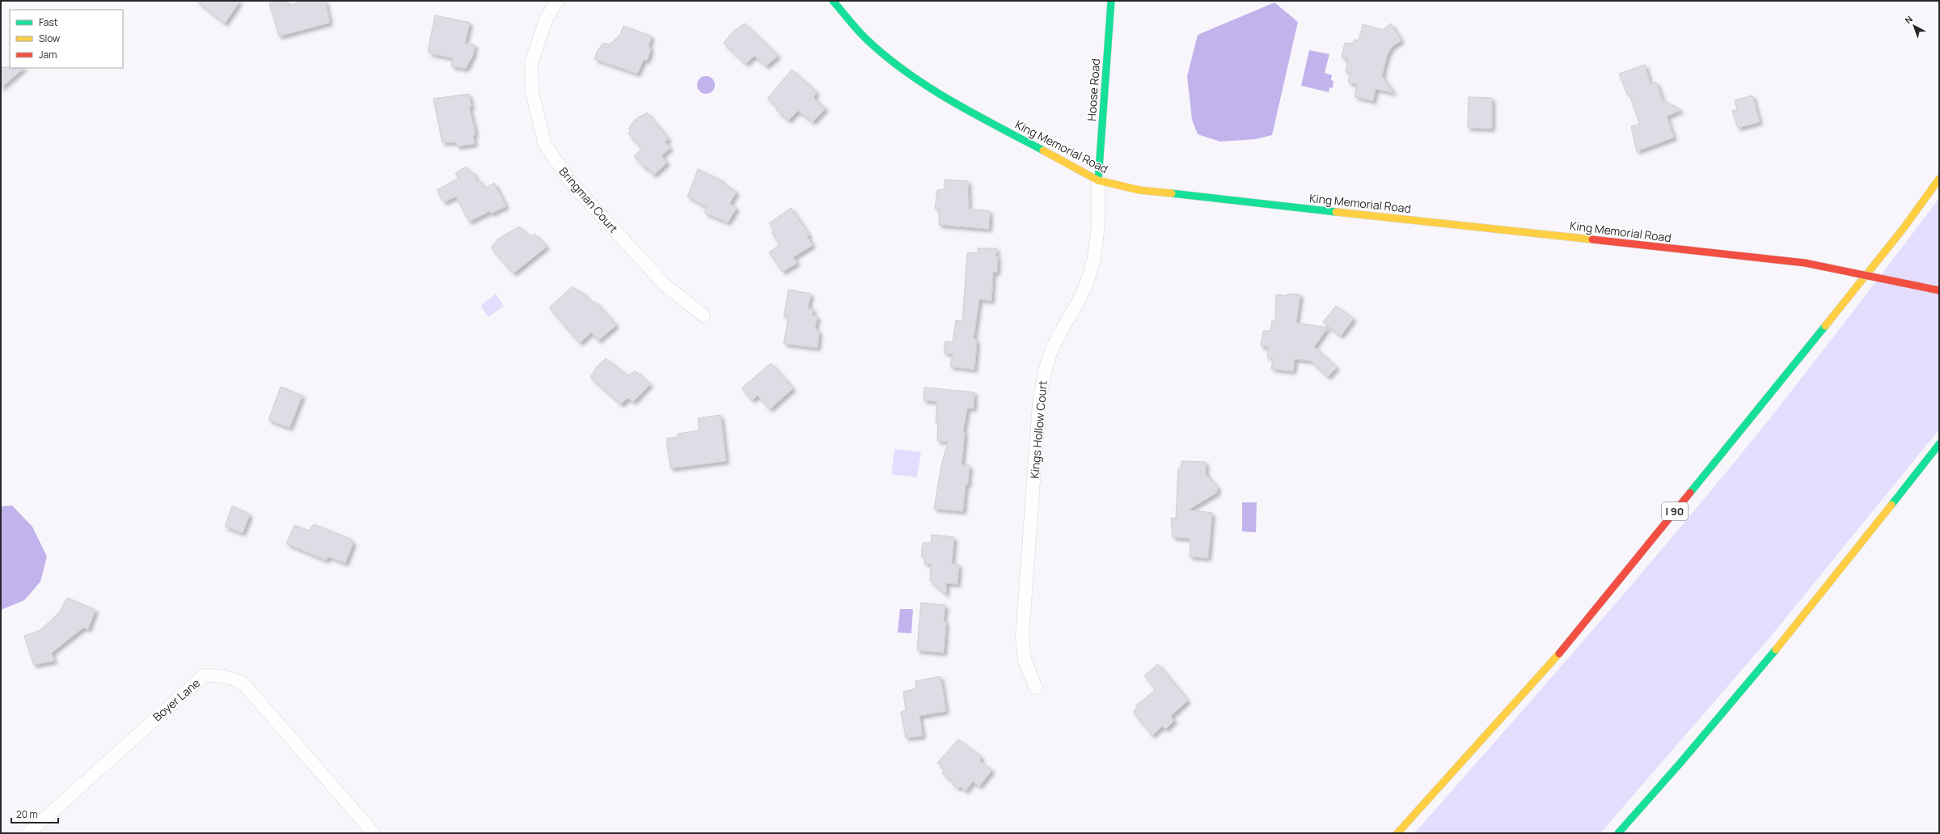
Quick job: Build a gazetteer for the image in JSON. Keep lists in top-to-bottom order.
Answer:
{
  "streets": {
    "main road": ["Hoose Road", "King Memorial Road", "I 90"],
    "street": ["Bringman Court", "Kings Hollow Court", "Boyer Lane"]
  },
  "crossings": [
    ["Hoose Road", "King Memorial Road"],
    ["Hoose Road", "Kings Hollow Court"],
    ["King Memorial Road", "Kings Hollow Court"]
  ],
  "legend": ["Fast", "Slow", "Jam"],
  "scale_bar": "20 m",
  "north": "top left"
}
